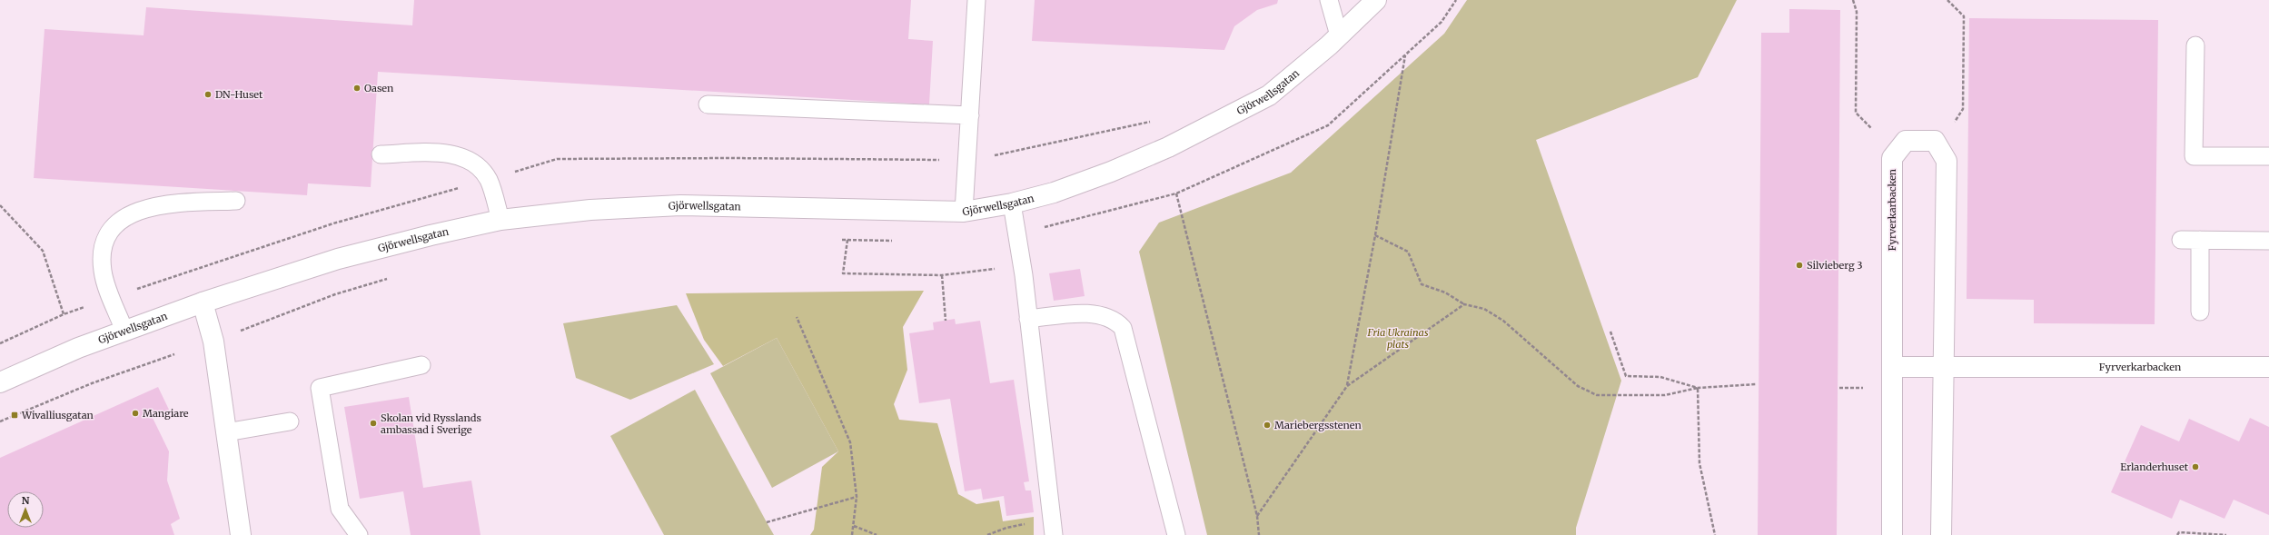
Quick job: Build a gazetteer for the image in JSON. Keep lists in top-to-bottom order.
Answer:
{
  "streets": {
    "street": ["Gjörwellsgatan", "Fyrverkarbacken"]
  },
  "parks": ["Fria Ukrainas plats"],
  "places": {
    "other": [
      "Oasen",
      "DN-Huset",
      "Silvieberg 3",
      "Mangiare",
      "Skolan vid Rysslands ambassad i Sverige",
      "Mariebergsstenen",
      "Erlanderhuset"
    ],
    "transit": ["Wivalliusgatan"]
  },
  "north": "top"
}
